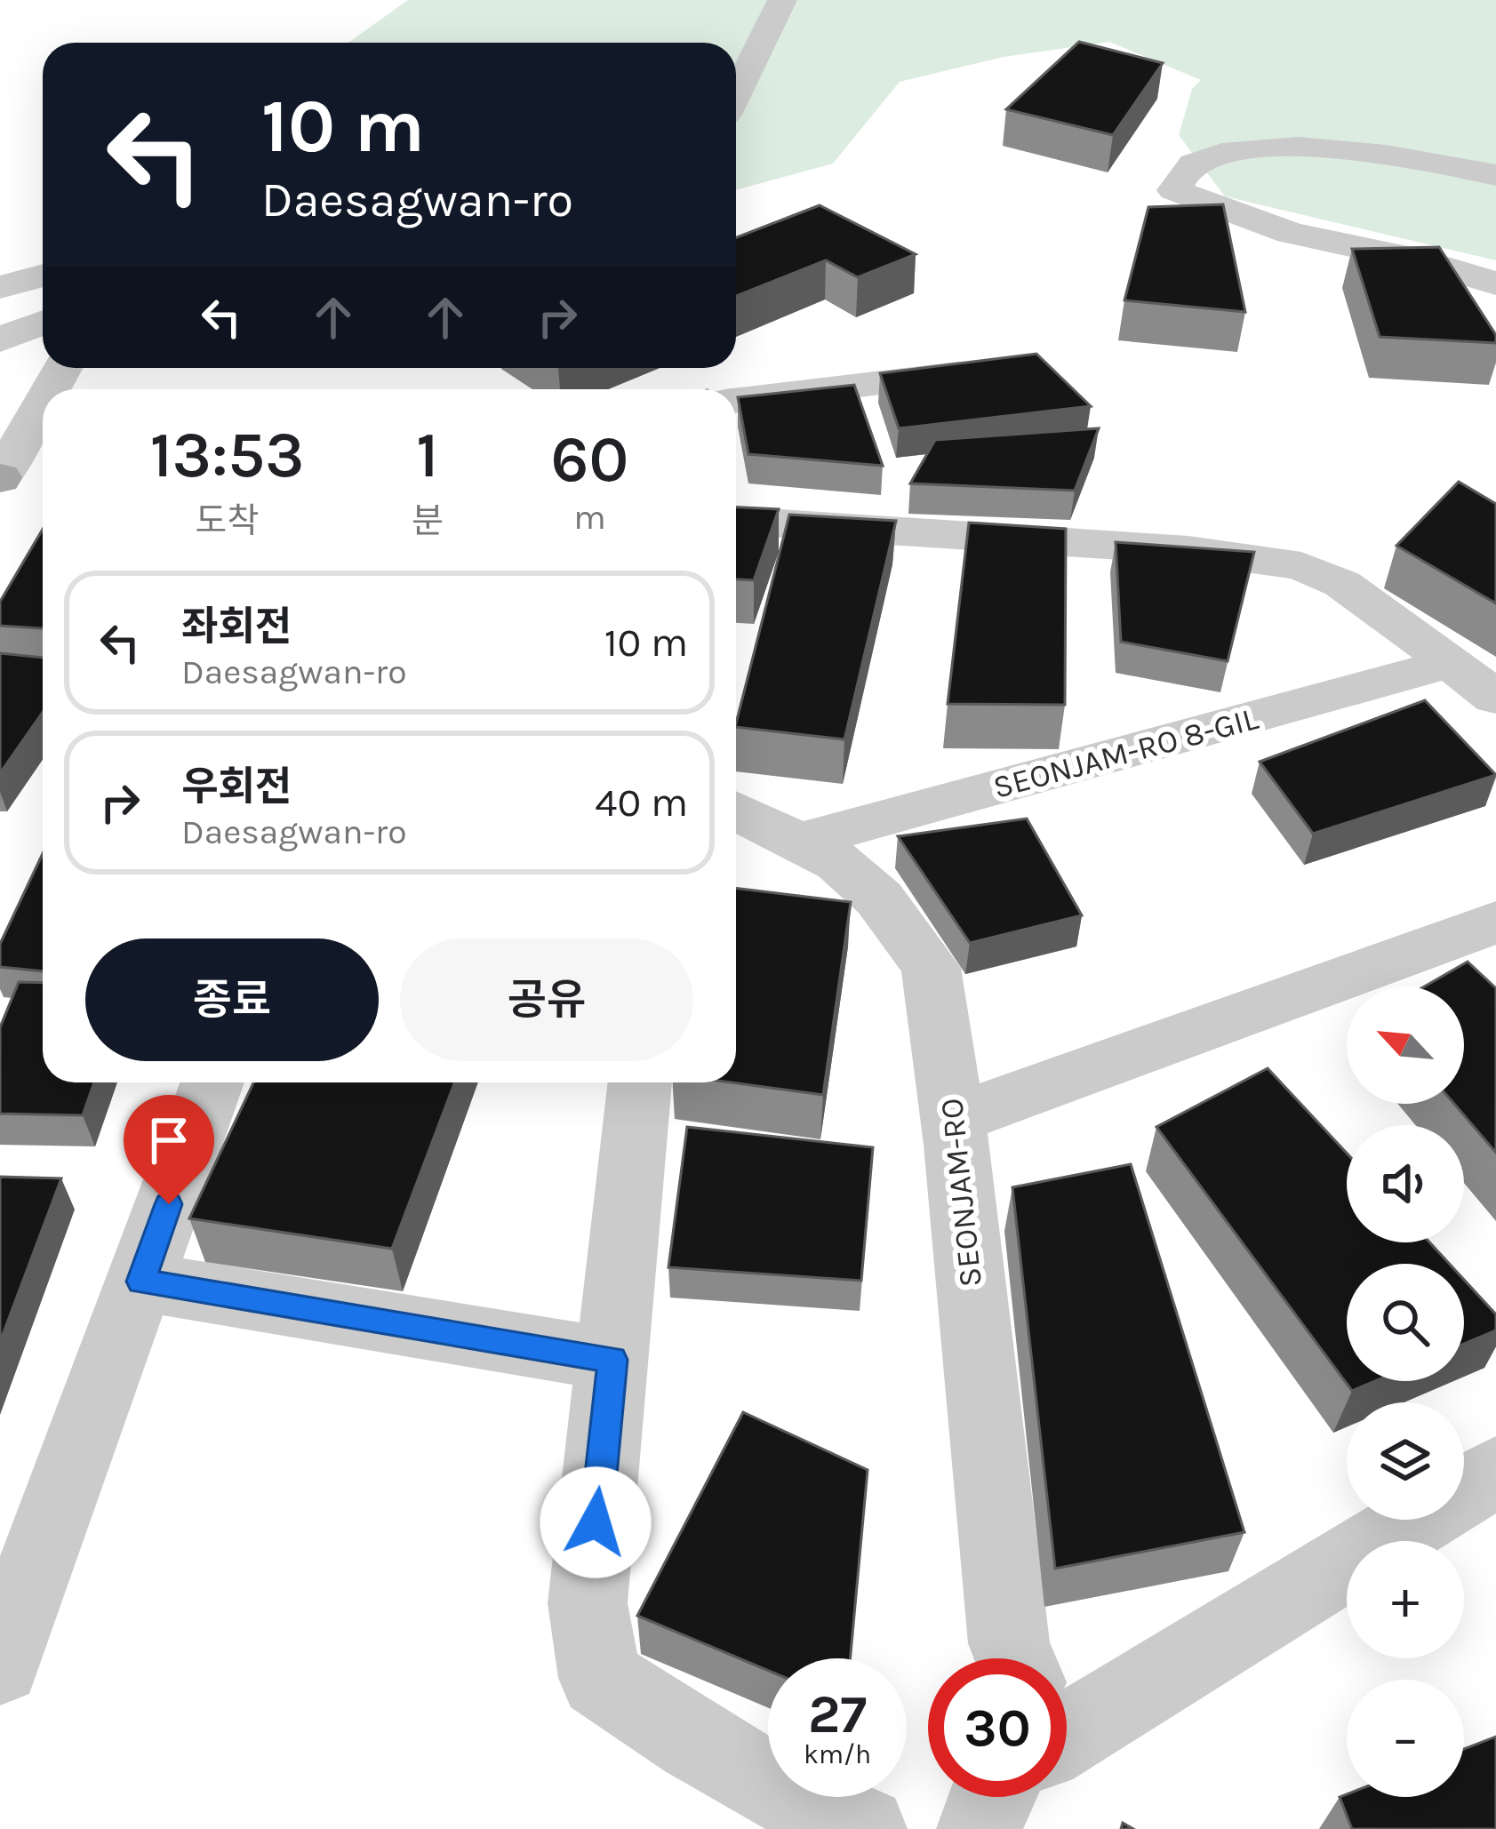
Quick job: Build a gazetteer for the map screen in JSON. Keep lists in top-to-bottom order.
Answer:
{
  "streets": {
    "street": ["SEONJAM-RO 8-GIL", "SEONJAM-RO"]
  },
  "crossings": [
    ["SEONJAM-RO 8-GIL", "SEONJAM-RO"]
  ],
  "north": "top left",
  "page": {
    "turn": ["10 m", "Daesagwan-ro"],
    "eta": [
      "13:53",
      "도착",
      "1",
      "분",
      "60",
      "m"
    ],
    "list": [
      {
        "name": "좌회전",
        "note": "Daesagwan-ro",
        "value": "10 m"
      },
      {
        "name": "우회전",
        "note": "Daesagwan-ro",
        "value": "40 m"
      }
    ],
    "buttons": ["종료", "공유"],
    "map_buttons": ["+", "−"],
    "speed": "27 km/h",
    "limit": "30"
  }
}
